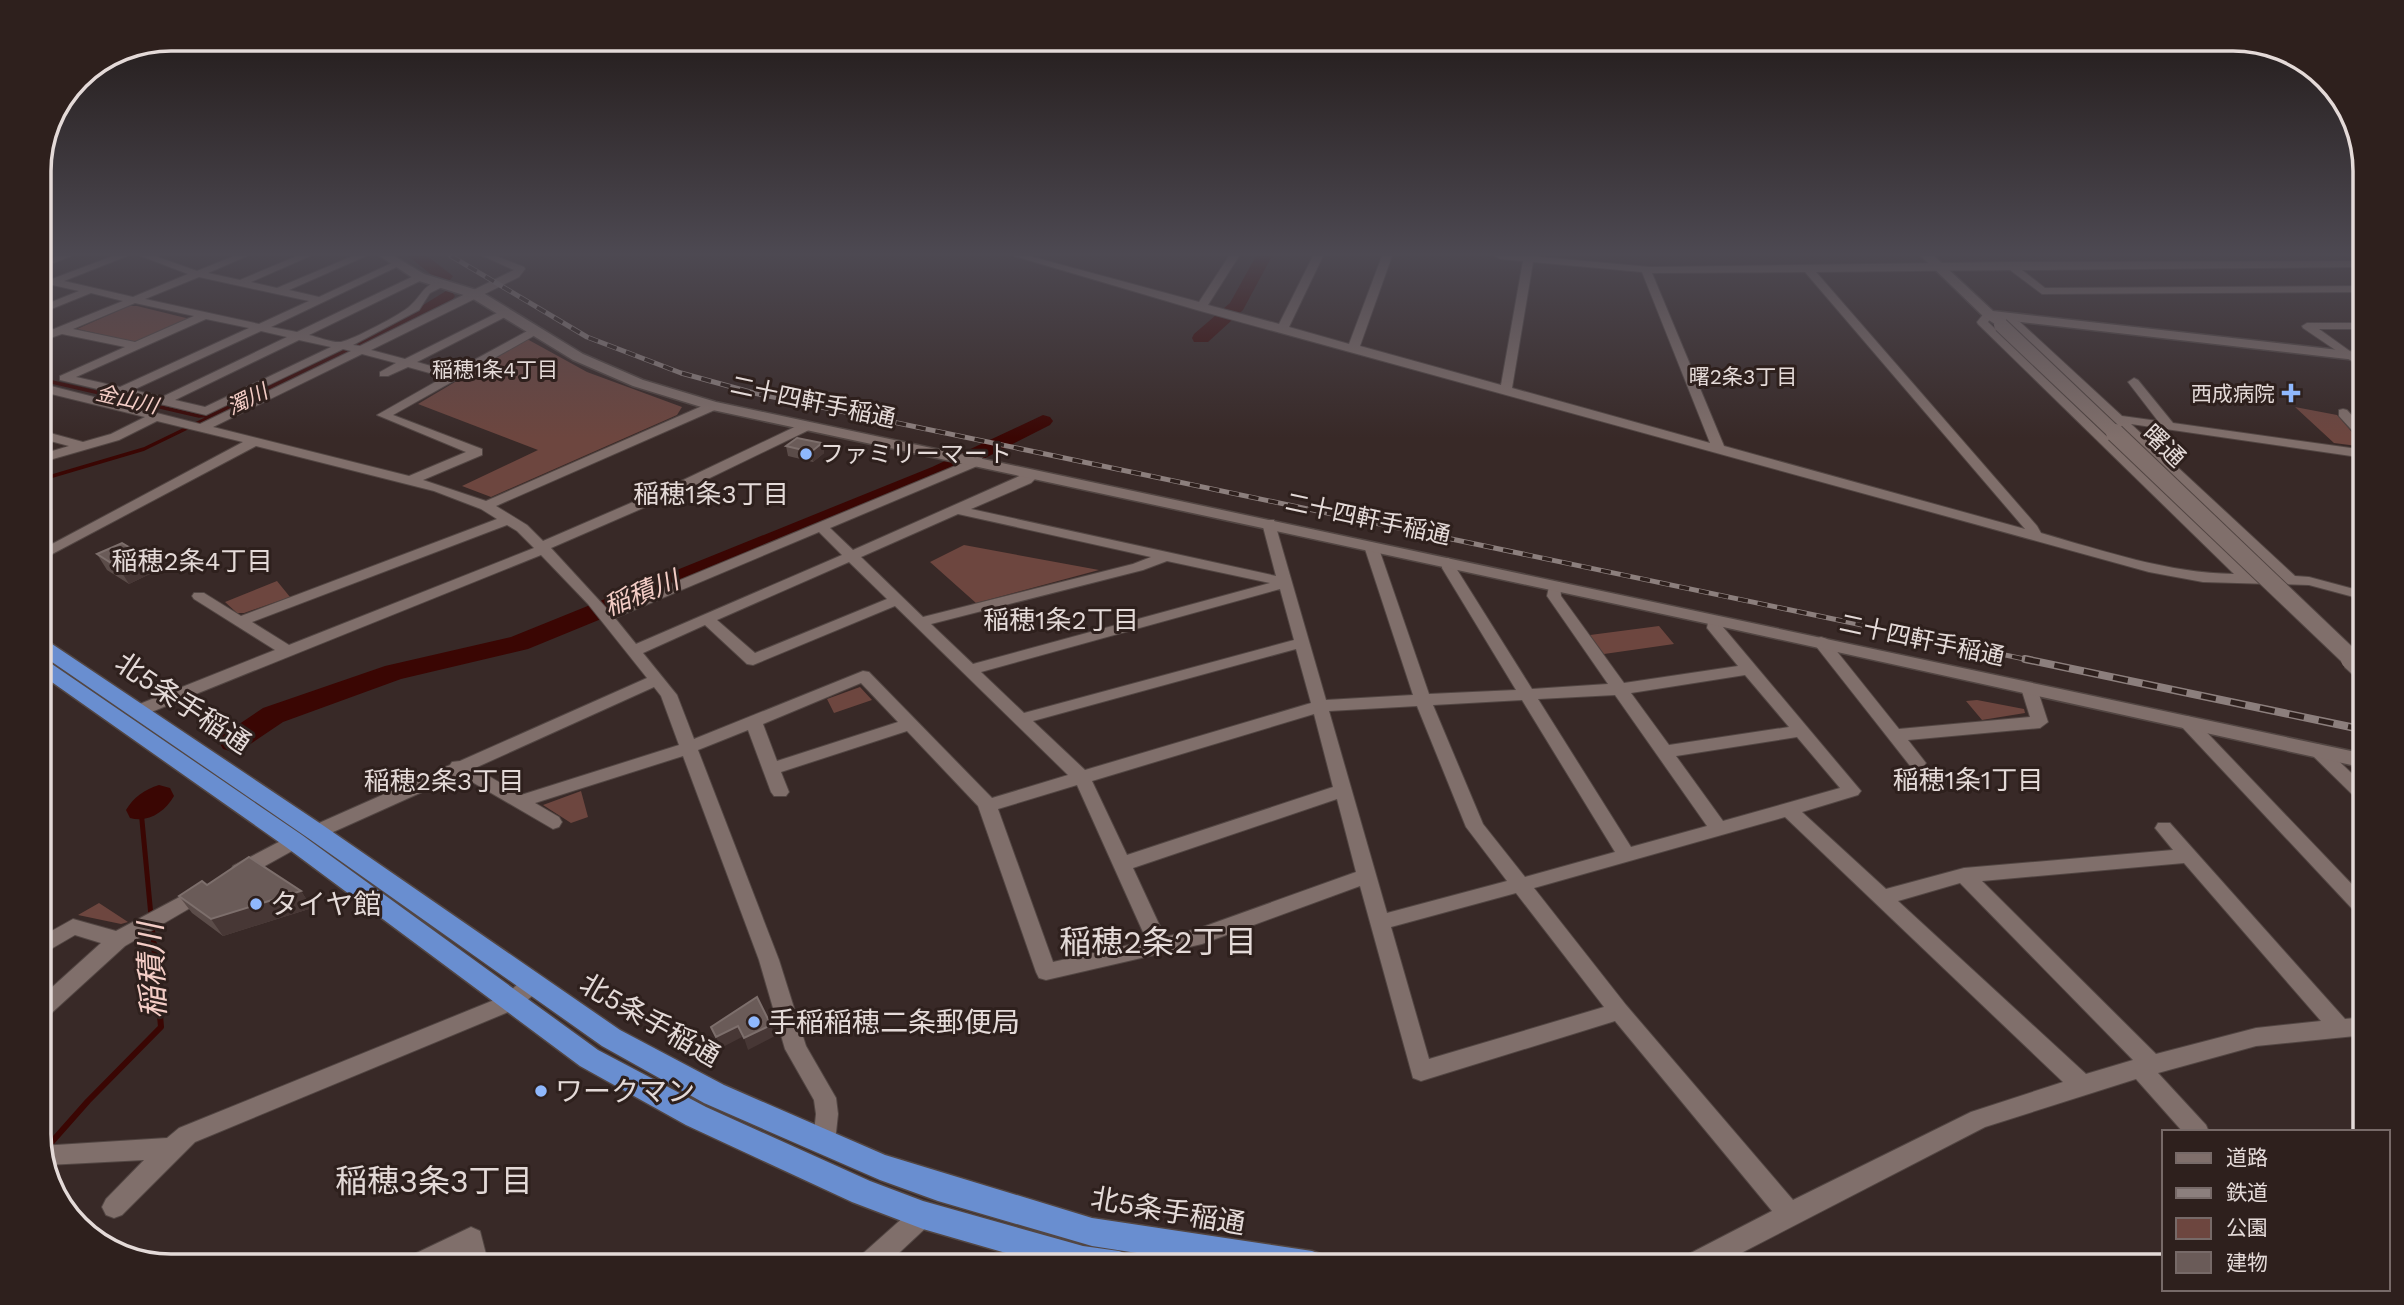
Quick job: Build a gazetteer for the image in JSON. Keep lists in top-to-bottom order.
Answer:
{
  "streets": {
    "highway": ["北5条手稲通"],
    "street": ["二十四軒手稲通", "曙通"]
  },
  "districts": [
    "稲穂1条4丁目",
    "曙2条3丁目",
    "稲穂1条3丁目",
    "稲穂2条4丁目",
    "稲穂1条2丁目",
    "稲穂1条1丁目",
    "稲穂2条3丁目",
    "稲穂2条2丁目",
    "稲穂3条3丁目"
  ],
  "water": ["金山川", "濁川", "稲積川"],
  "places": {
    "health": ["西成病院"],
    "other": [
      "ファミリーマート",
      "タイヤ館",
      "手稲稲穂二条郵便局",
      "ワークマン"
    ]
  },
  "legend": [
    "道路",
    "鉄道",
    "公園",
    "建物"
  ]
}
